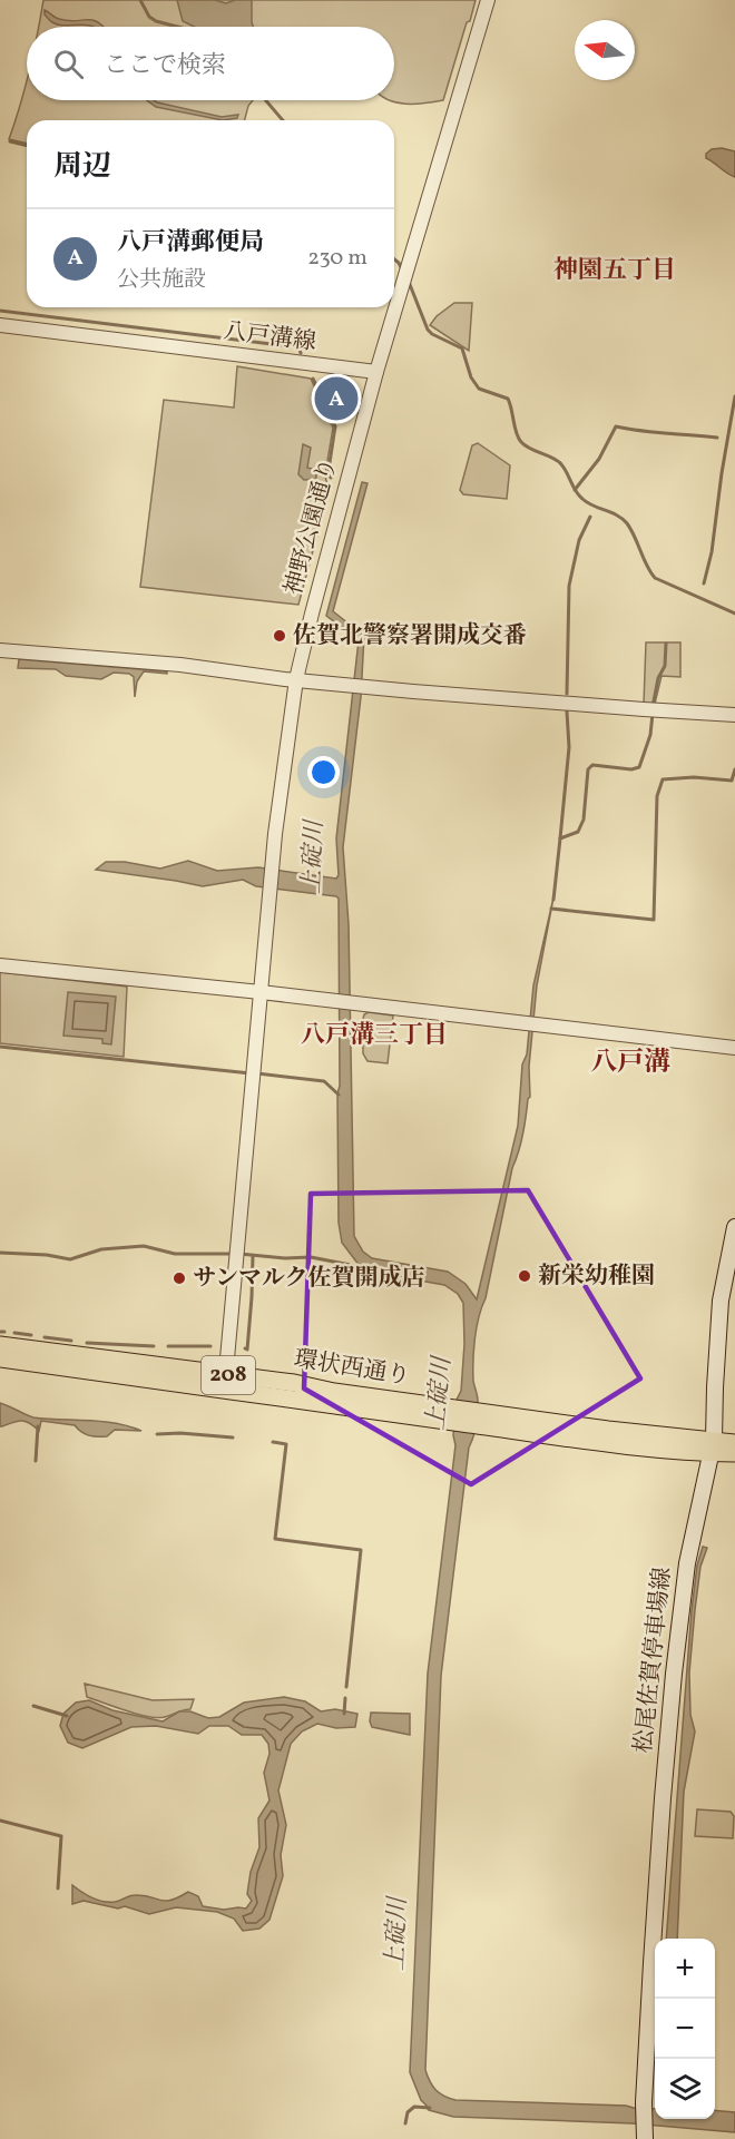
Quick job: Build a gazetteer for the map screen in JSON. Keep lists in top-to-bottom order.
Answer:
{
  "streets": {
    "highway": ["環状西通り", "208"],
    "main road": ["松尾佐賀停車場線"],
    "street": ["八戸溝線", "神野公園通り"]
  },
  "crossings": [
    ["八戸溝線", "神野公園通り"],
    ["環状西通り", "松尾佐賀停車場線"]
  ],
  "districts": ["神園五丁目", "八戸溝三丁目", "八戸溝"],
  "water": ["上碇川"],
  "places": ["佐賀北警察署開成交番", "新栄幼稚園", "サンマルク佐賀開成店"],
  "north": "left",
  "page": {
    "search": "ここで検索",
    "heading": "周辺",
    "list": [
      {
        "mark": "A",
        "name": "八戸溝郵便局",
        "note": "公共施設",
        "value": "230 m"
      }
    ],
    "pins": "A",
    "map_buttons": ["+", "−"]
  }
}
